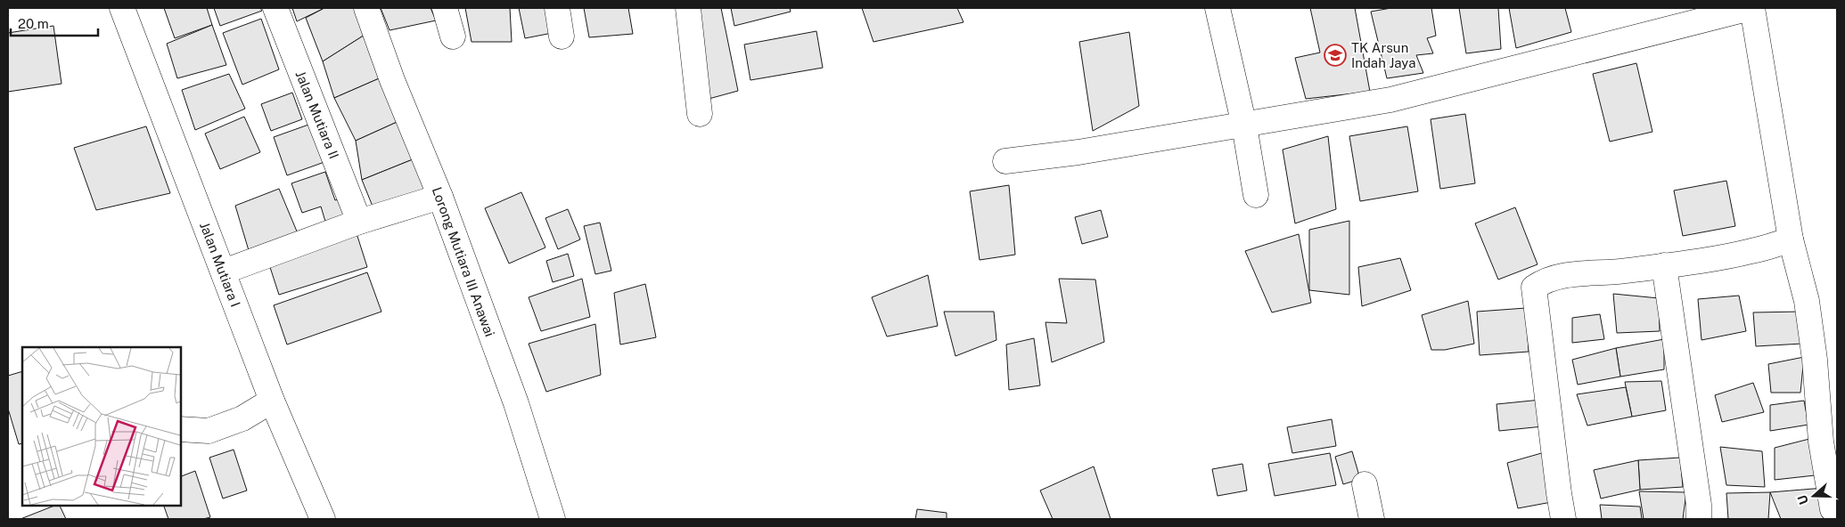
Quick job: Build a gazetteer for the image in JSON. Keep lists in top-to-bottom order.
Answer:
{
  "streets": {
    "street": ["Jalan Mutiara II", "Lorong Mutiara III Anawai", "Jalan Mutiara I"]
  },
  "places": {
    "school or university": ["TK Arsun Indah Jaya"]
  },
  "scale_bar": "20 m",
  "north": "left"
}
